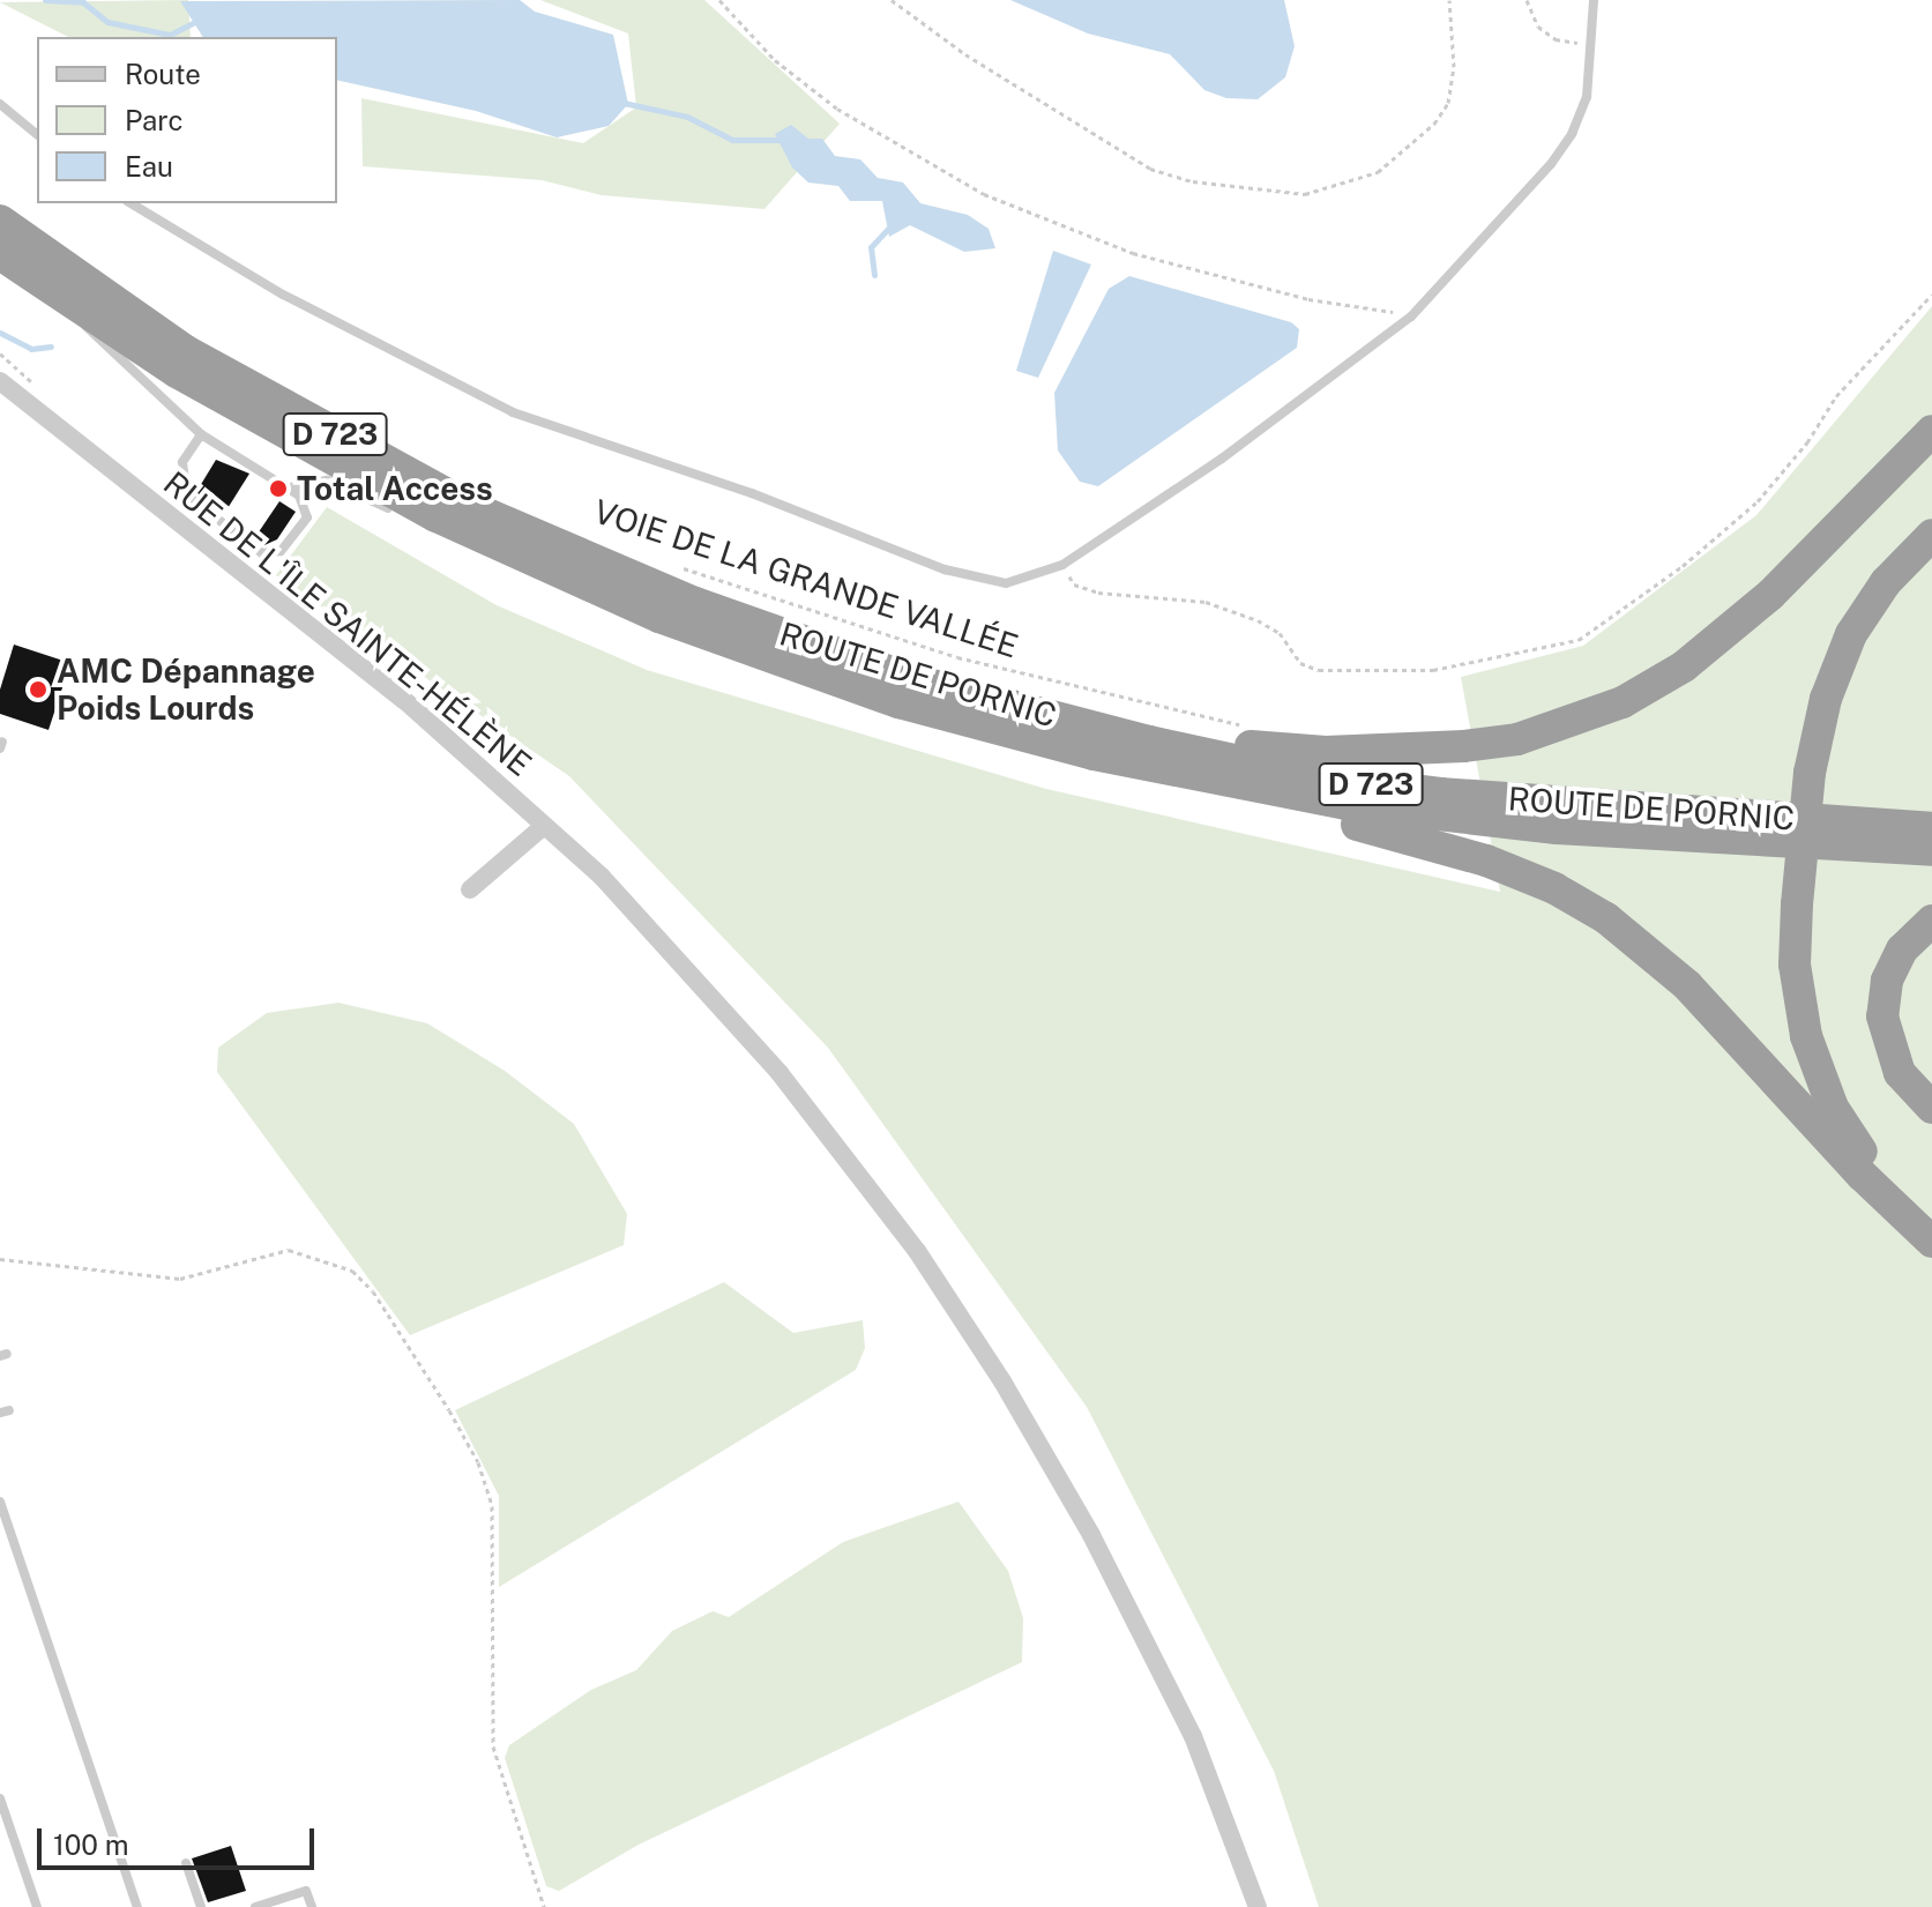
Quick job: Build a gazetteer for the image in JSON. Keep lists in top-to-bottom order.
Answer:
{
  "streets": {
    "highway": ["D 723", "ROUTE DE PORNIC"],
    "street": ["RUE DE L'ÎLE SAINTE-HÉLÈNE"],
    "path": ["VOIE DE LA GRANDE VALLÉE"]
  },
  "crossings": [
    ["D 723", "ROUTE DE PORNIC"]
  ],
  "places": ["Total Access", "AMC Dépannage Poids Lourds"],
  "legend": ["Route", "Parc", "Eau"],
  "scale_bar": "100 m"
}
